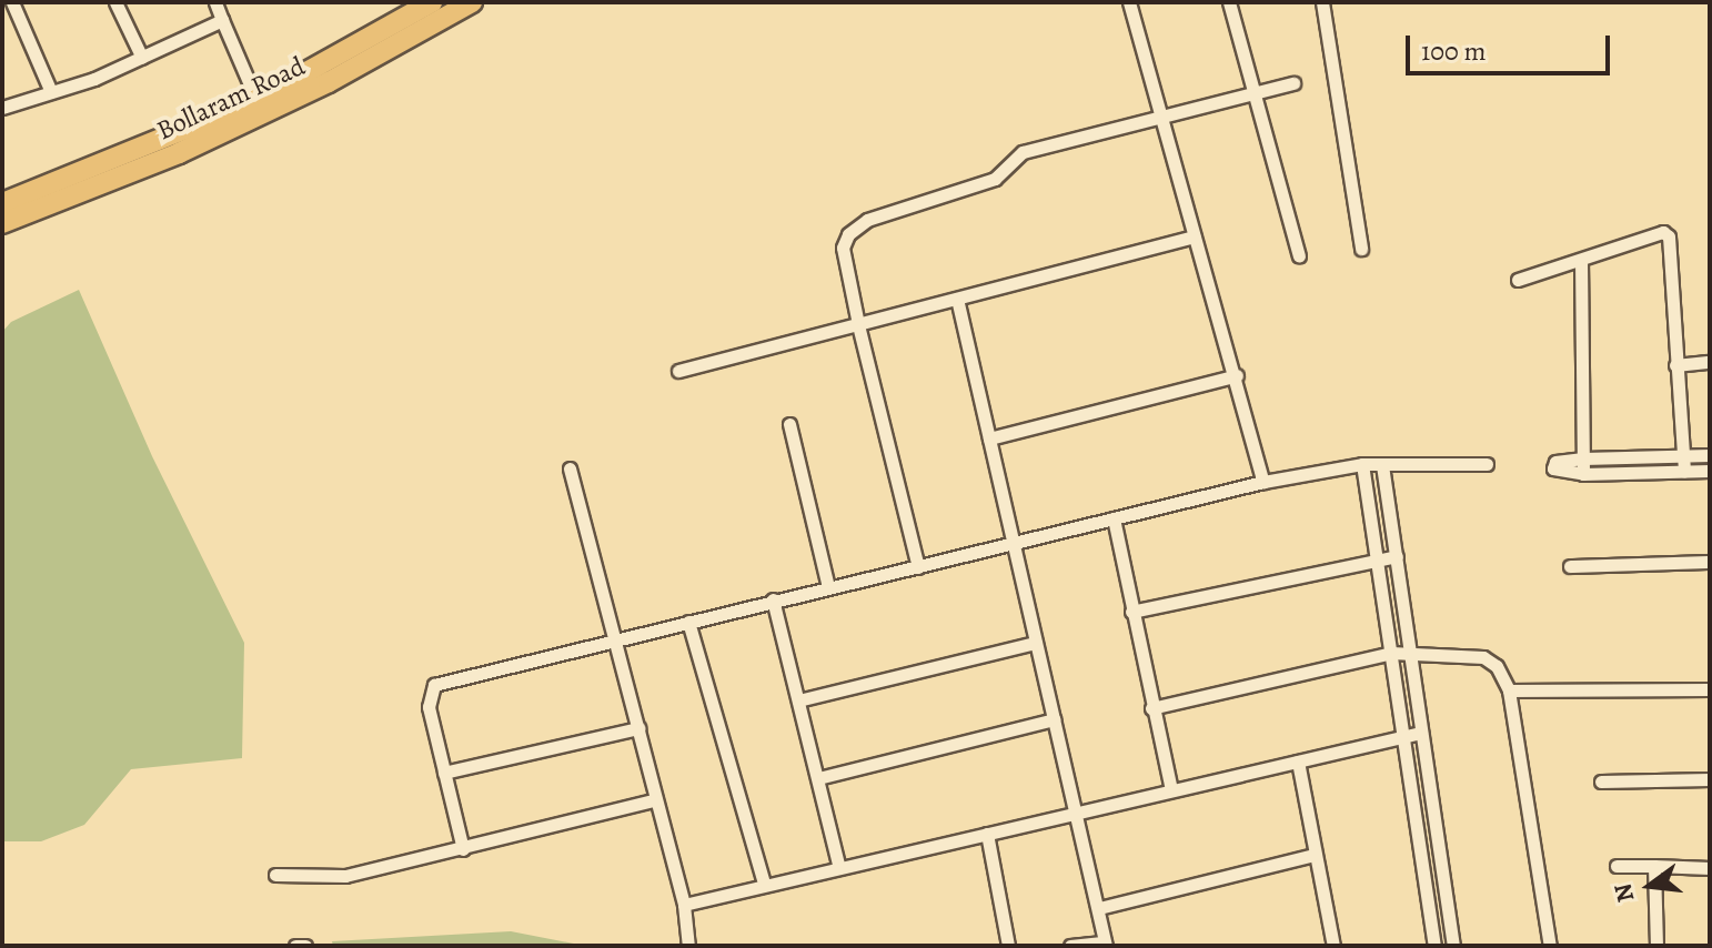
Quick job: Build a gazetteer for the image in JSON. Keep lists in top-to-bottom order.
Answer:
{
  "streets": {
    "main road": ["Bollaram Road"]
  },
  "scale_bar": "100 m",
  "north": "left"
}
